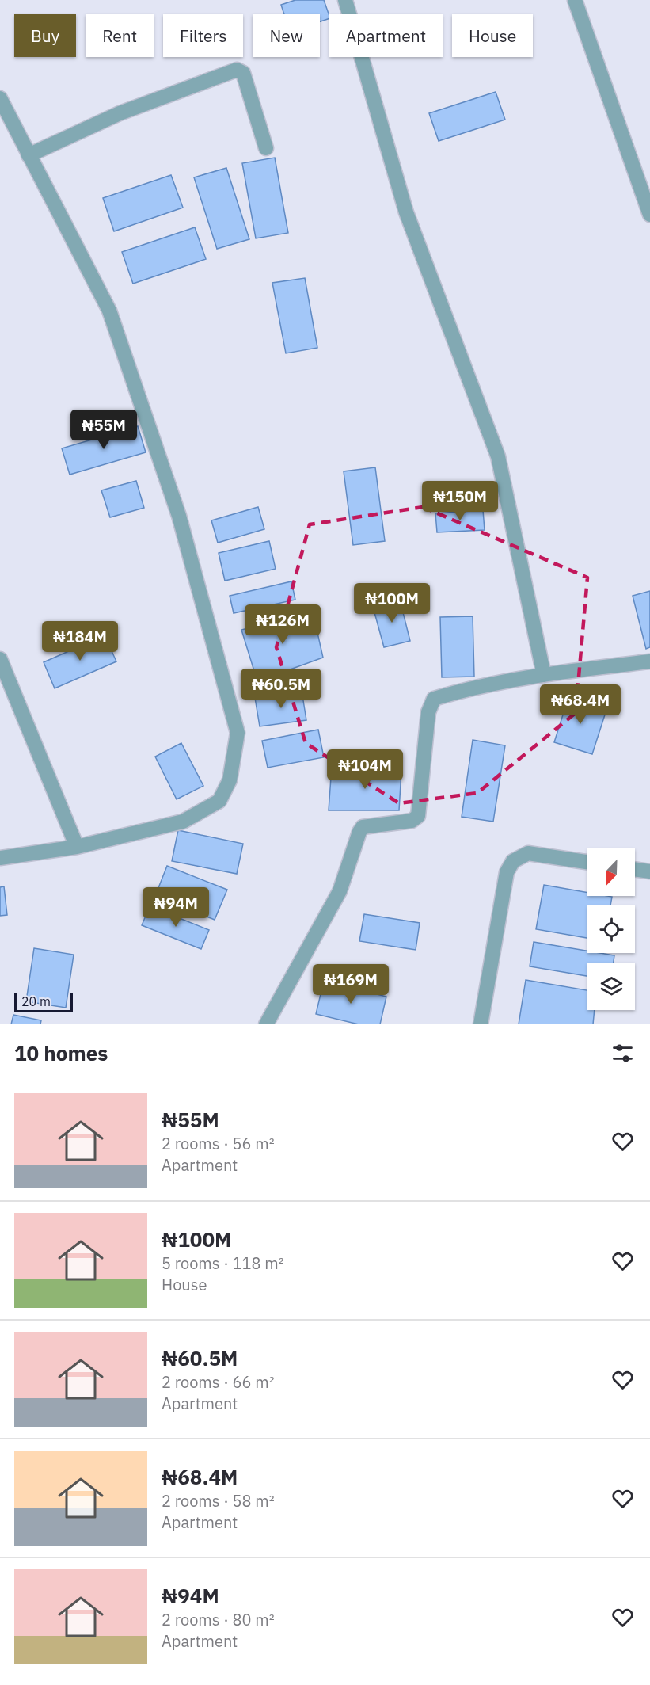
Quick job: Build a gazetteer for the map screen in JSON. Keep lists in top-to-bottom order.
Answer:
{
  "scale_bar": "20 m",
  "north": "bottom left",
  "page": {
    "chip": [
      "Buy",
      "Rent",
      "Filters",
      "New",
      "Apartment",
      "House"
    ],
    "price": [
      "₦55M",
      "₦150M",
      "₦100M",
      "₦126M",
      "₦184M",
      "₦60.5M",
      "₦68.4M",
      "₦104M",
      "₦94M",
      "₦169M"
    ],
    "scale": "20 m",
    "heading": "10 homes",
    "list": [
      {
        "name": "₦55M",
        "note": "2 rooms · 56 m² · Apartment"
      },
      {
        "name": "₦100M",
        "note": "5 rooms · 118 m² · House"
      },
      {
        "name": "₦60.5M",
        "note": "2 rooms · 66 m² · Apartment"
      },
      {
        "name": "₦68.4M",
        "note": "2 rooms · 58 m² · Apartment"
      },
      {
        "name": "₦94M",
        "note": "2 rooms · 80 m² · Apartment"
      }
    ]
  }
}
